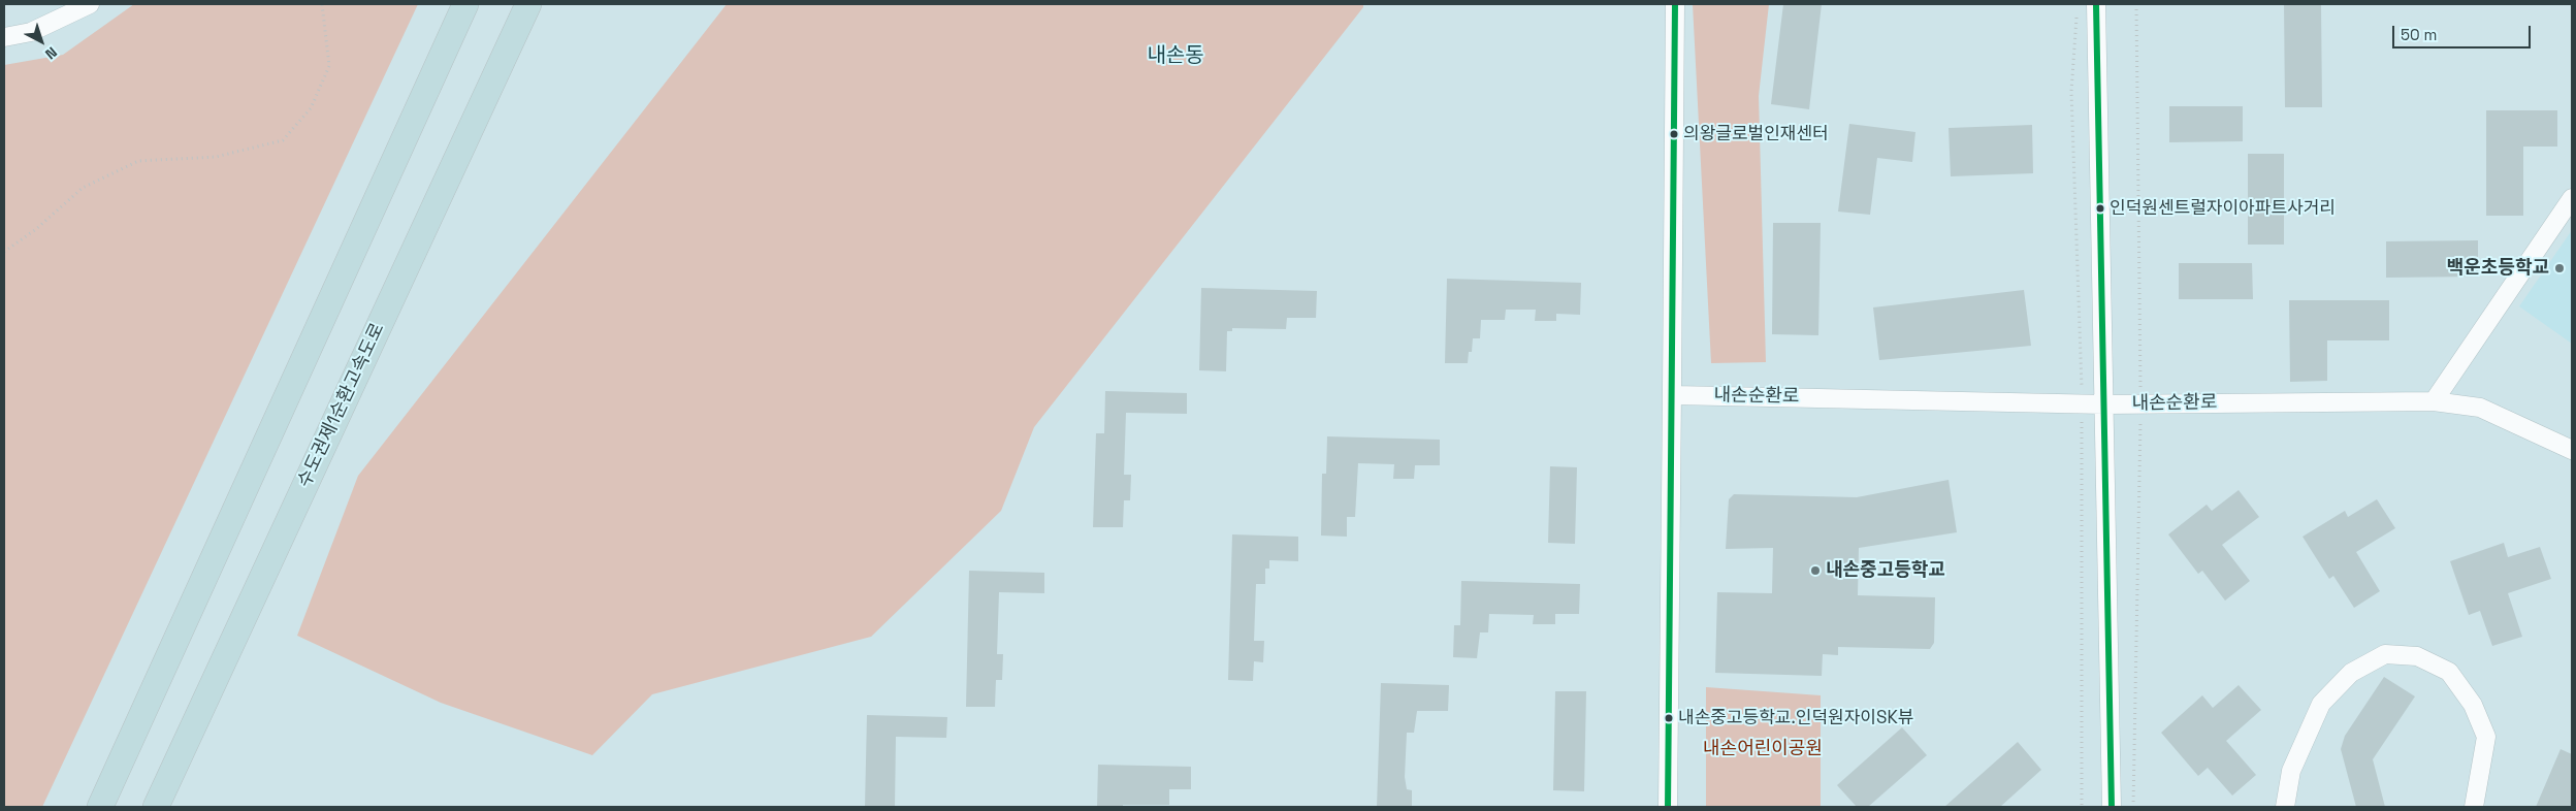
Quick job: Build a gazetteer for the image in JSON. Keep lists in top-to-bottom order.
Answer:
{
  "streets": {
    "highway": ["수도권제1순환고속도로"],
    "street": ["내손순환로"]
  },
  "districts": ["내손동"],
  "parks": ["내손어린이공원"],
  "places": [
    "의왕글로벌인재센터",
    "인덕원센트럴자이아파트사거리",
    "백운초등학교",
    "내손중고등학교",
    "내손중고등학교.인덕원자이SK뷰"
  ],
  "scale_bar": "50 m",
  "north": "bottom right"
}
